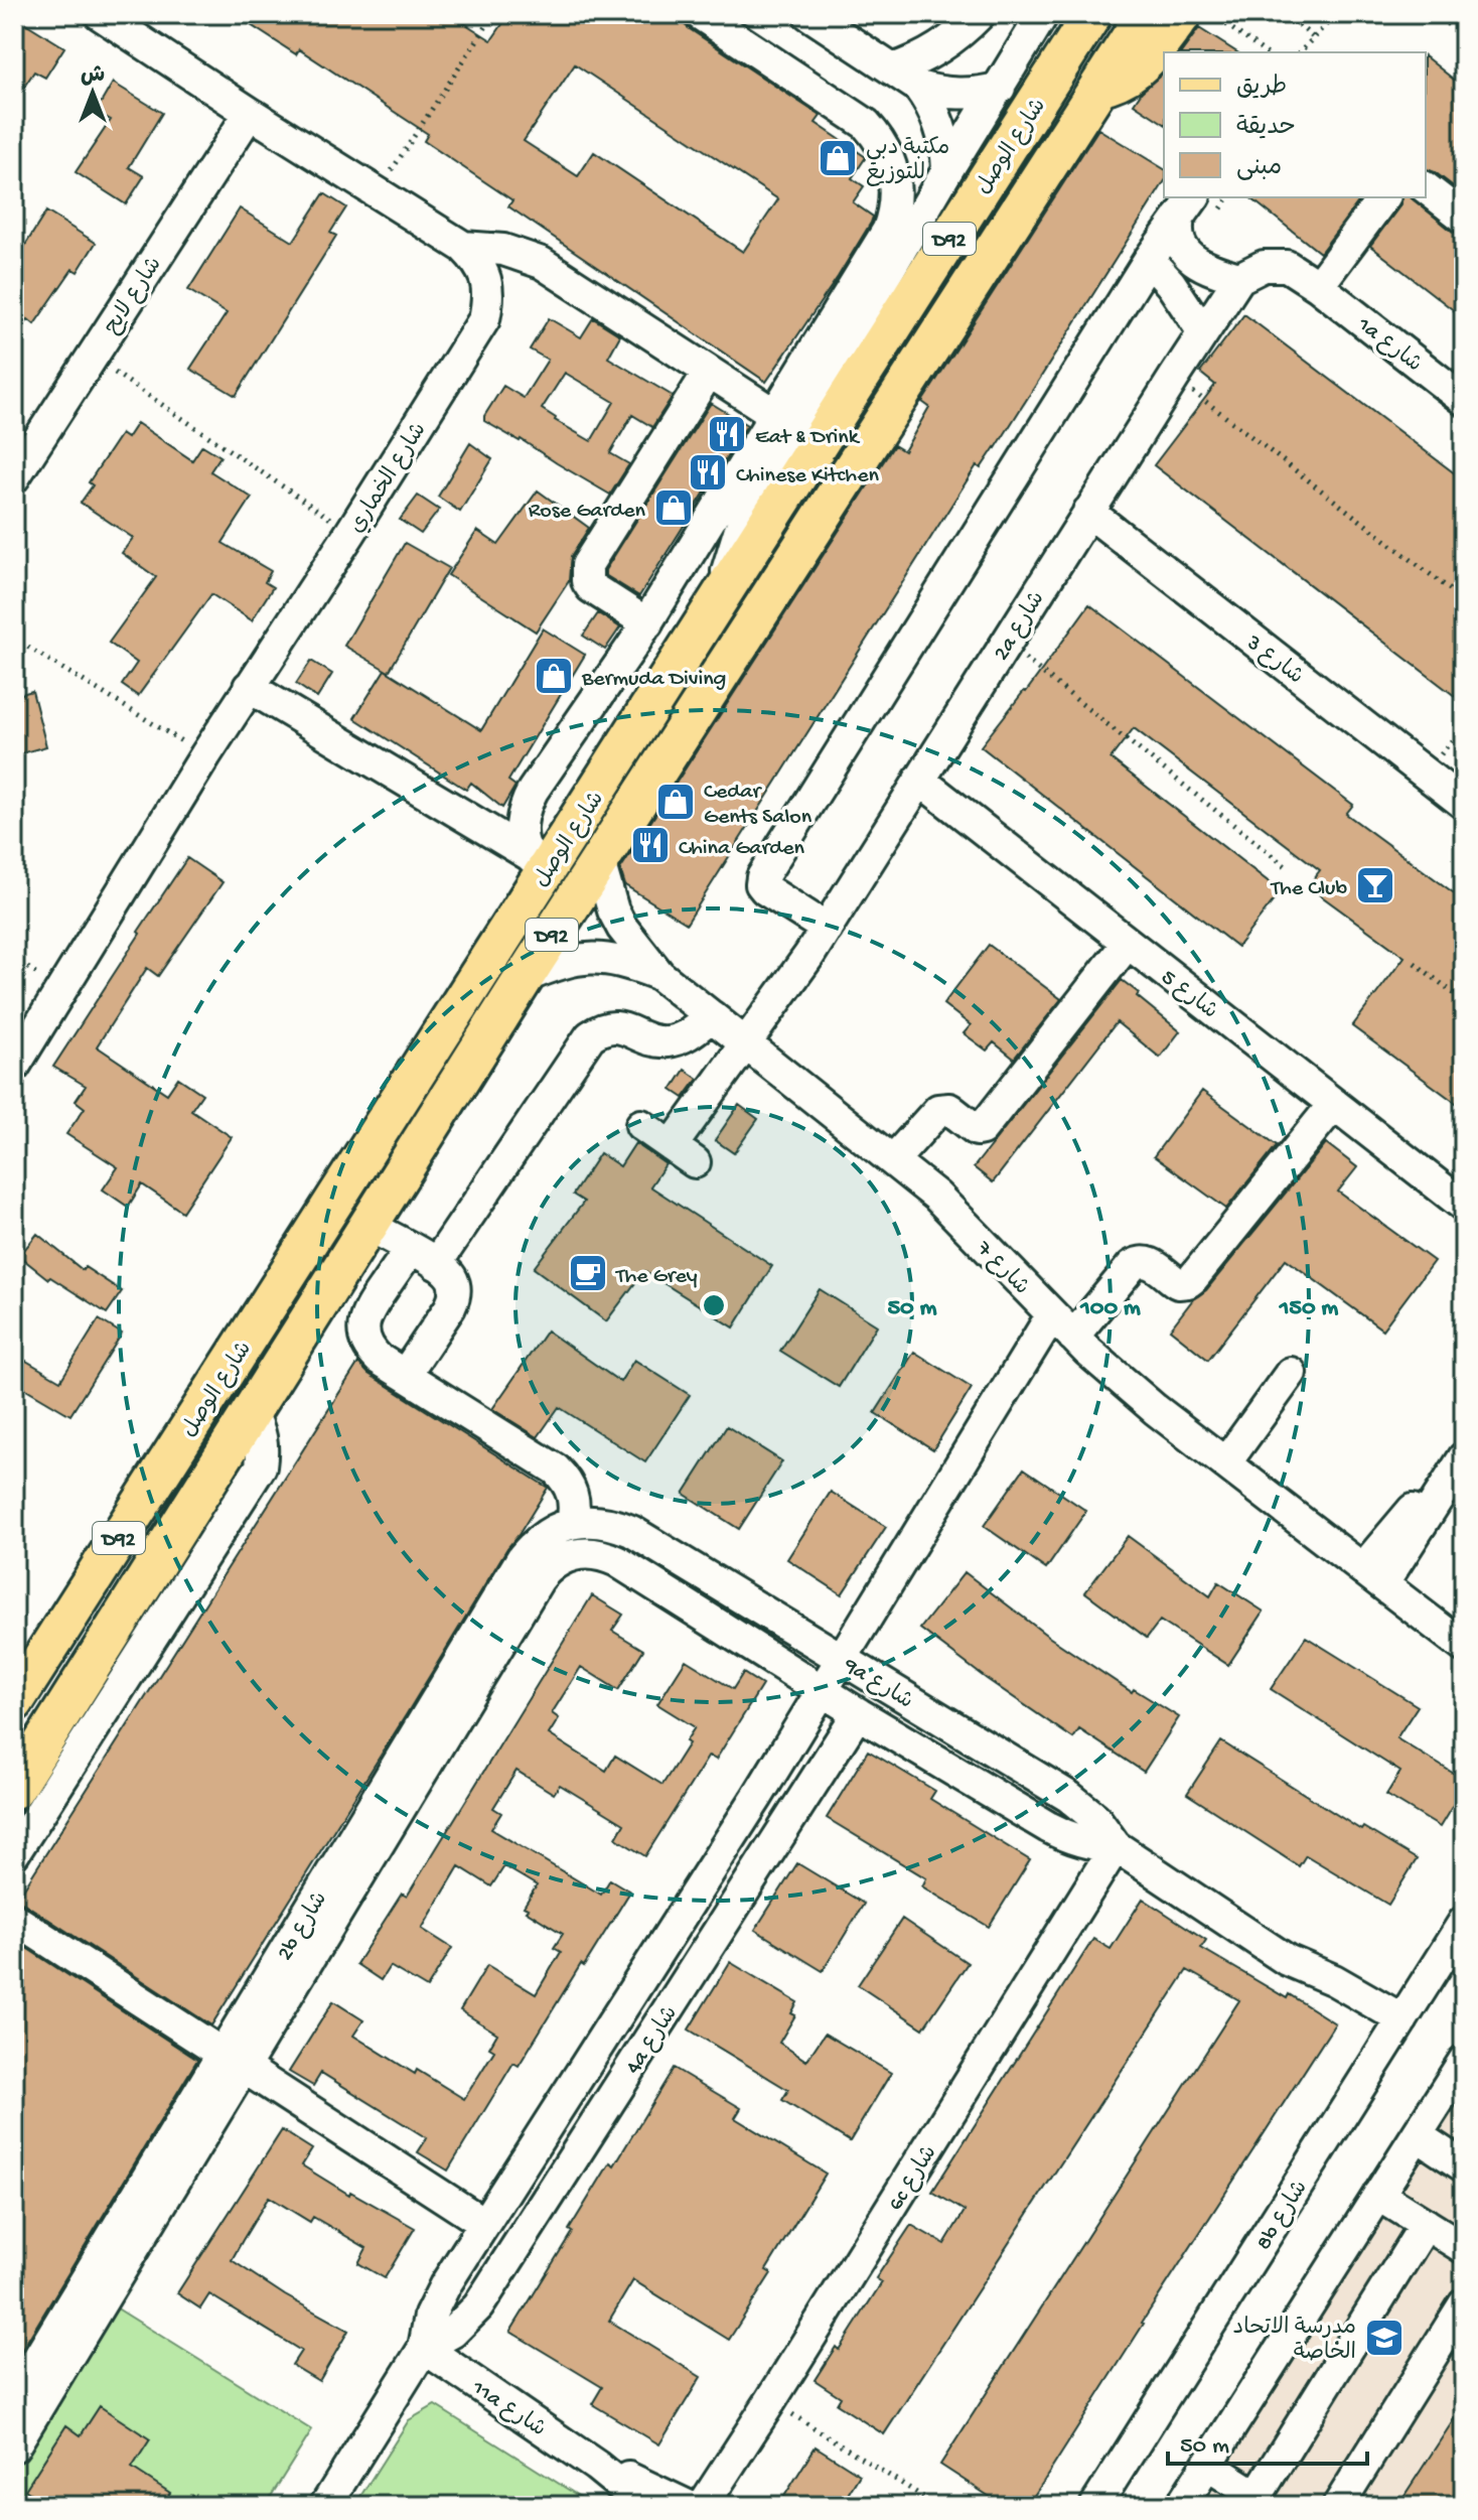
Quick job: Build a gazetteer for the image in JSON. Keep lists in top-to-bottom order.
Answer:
{
  "streets": {
    "main road": ["شارع الوصل", "D92"],
    "street": [
      "شارع لايح",
      "1a شارع",
      "شارع الخماري",
      "2a شارع",
      "شارع 3",
      "شارع 5",
      "شارع 7",
      "9a شارع",
      "2b شارع",
      "4a شارع",
      "6c شارع",
      "8b شارع",
      "11a شارع"
    ]
  },
  "crossings": [
    ["شارع الوصل", "شارع 7"],
    ["شارع لايح", "شارع الخماري"],
    ["2a شارع", "شارع 3"],
    ["2a شارع", "شارع 5"],
    ["2a شارع", "شارع 7"],
    ["شارع 5", "4a شارع"],
    ["شارع 7", "4a شارع"],
    ["9a شارع", "2b شارع"],
    ["9a شارع", "4a شارع"],
    ["9a شارع", "6c شارع"],
    ["9a شارع", "8b شارع"],
    ["4a شارع", "11a شارع"]
  ],
  "places": {
    "shop": [
      "مكتبة دبي للتوزيع",
      "Rose Garden",
      "Bermuda Diving",
      "Cedar Gents Salon"
    ],
    "restaurant": ["Eat & Drink", "Chinese Kitchen", "China Garden"],
    "bar": ["The Club"],
    "cafe": ["The Grey"],
    "school or university": ["مدرسة الاتحاد الخاصة"]
  },
  "legend": ["طريق", "حديقة", "مبنى"],
  "scale_bar": "50 m",
  "north": "top",
  "rings": ["50 m", "100 m", "150 m"]
}
